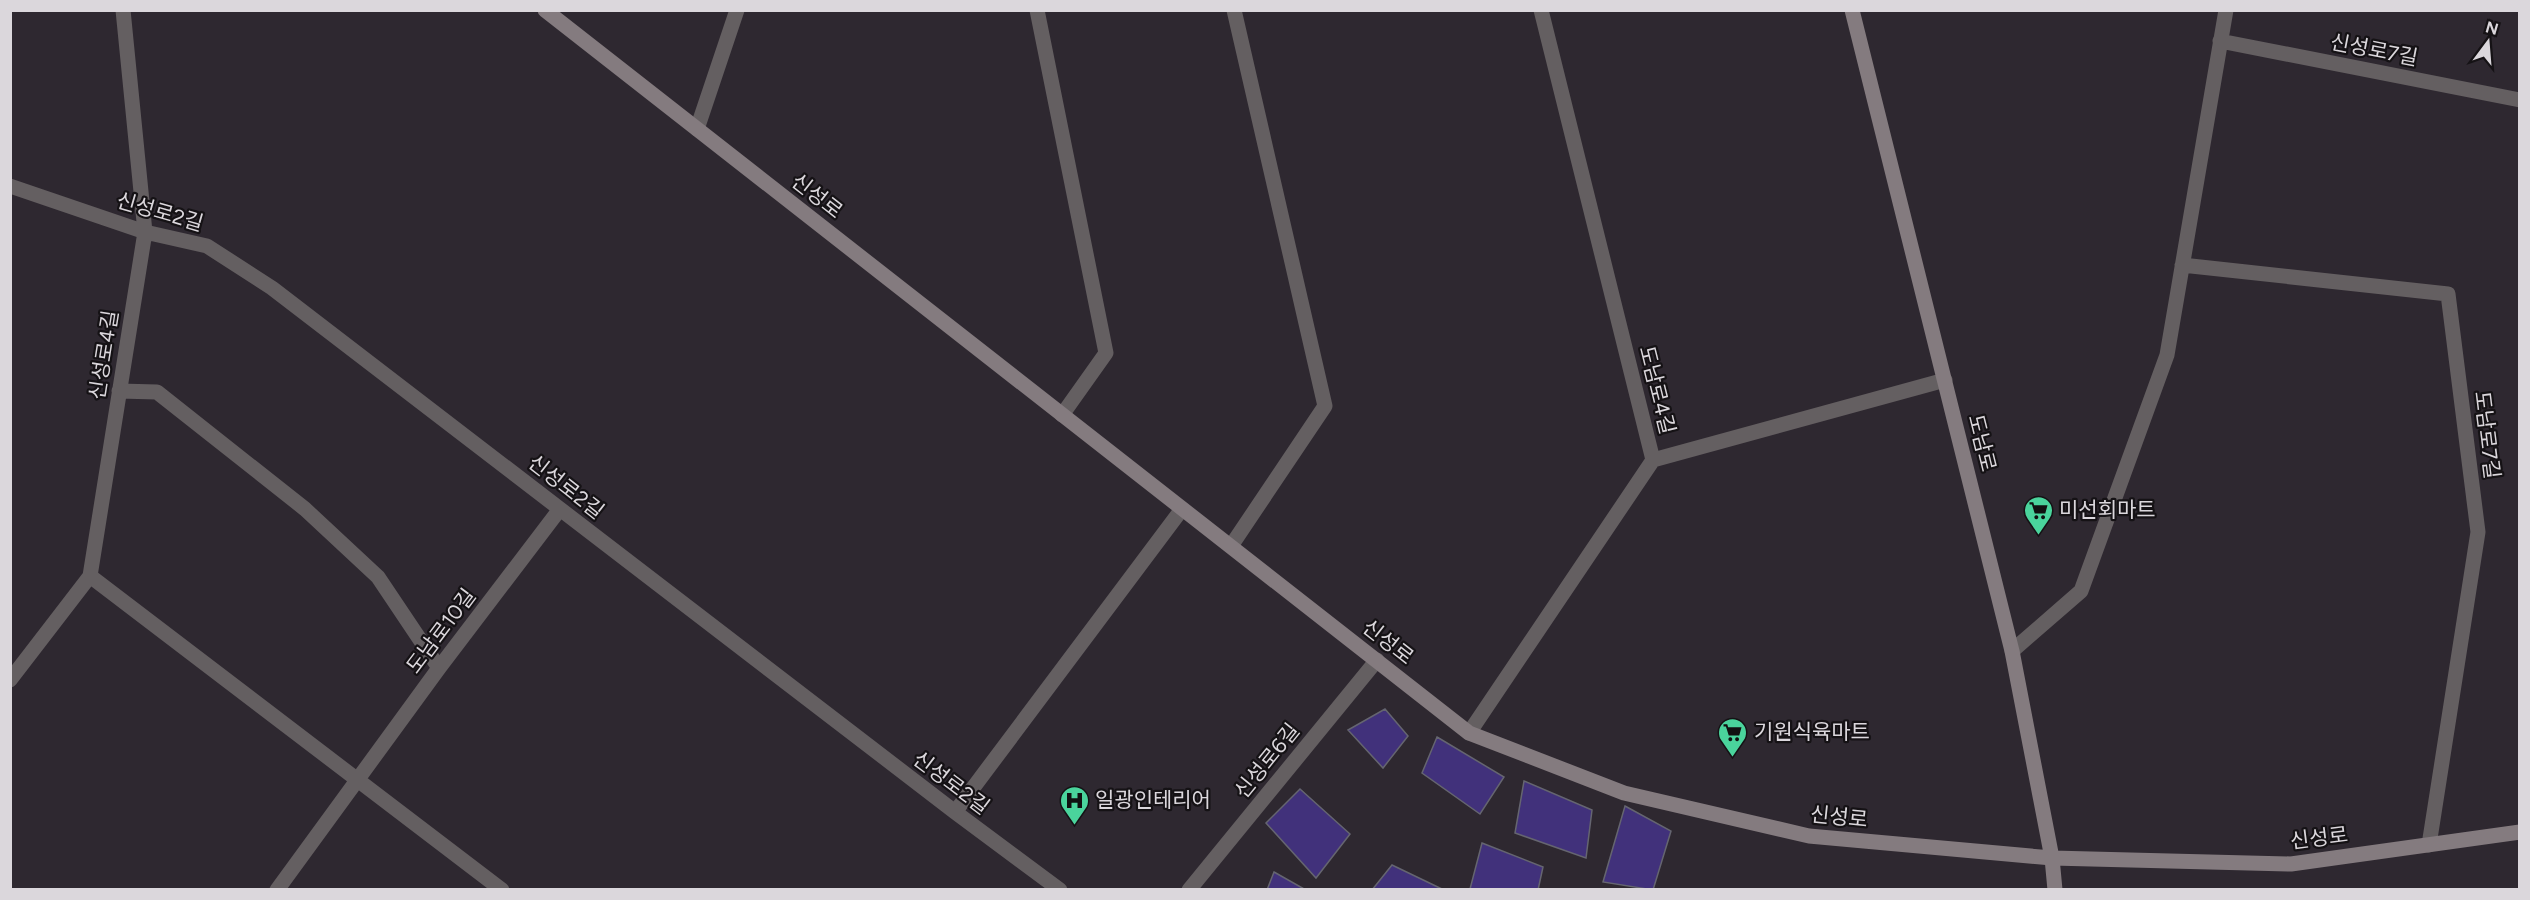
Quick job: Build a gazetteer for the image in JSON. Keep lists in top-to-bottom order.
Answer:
{
  "streets": {
    "street": [
      "신성로7길",
      "신성로",
      "신성로2길",
      "신성로4길",
      "도남로4길",
      "도남로7길",
      "도남로",
      "도남로10길",
      "신성로6길"
    ]
  },
  "crossings": [
    ["신성로", "도남로4길"],
    ["신성로", "도남로7길"],
    ["신성로", "도남로"],
    ["신성로", "신성로6길"],
    ["신성로2길", "신성로4길"],
    ["신성로2길", "도남로10길"]
  ],
  "places": {
    "supermarket": ["미선회마트", "기원식육마트"],
    "hospital": ["일광인테리어"]
  },
  "north": "top"
}
